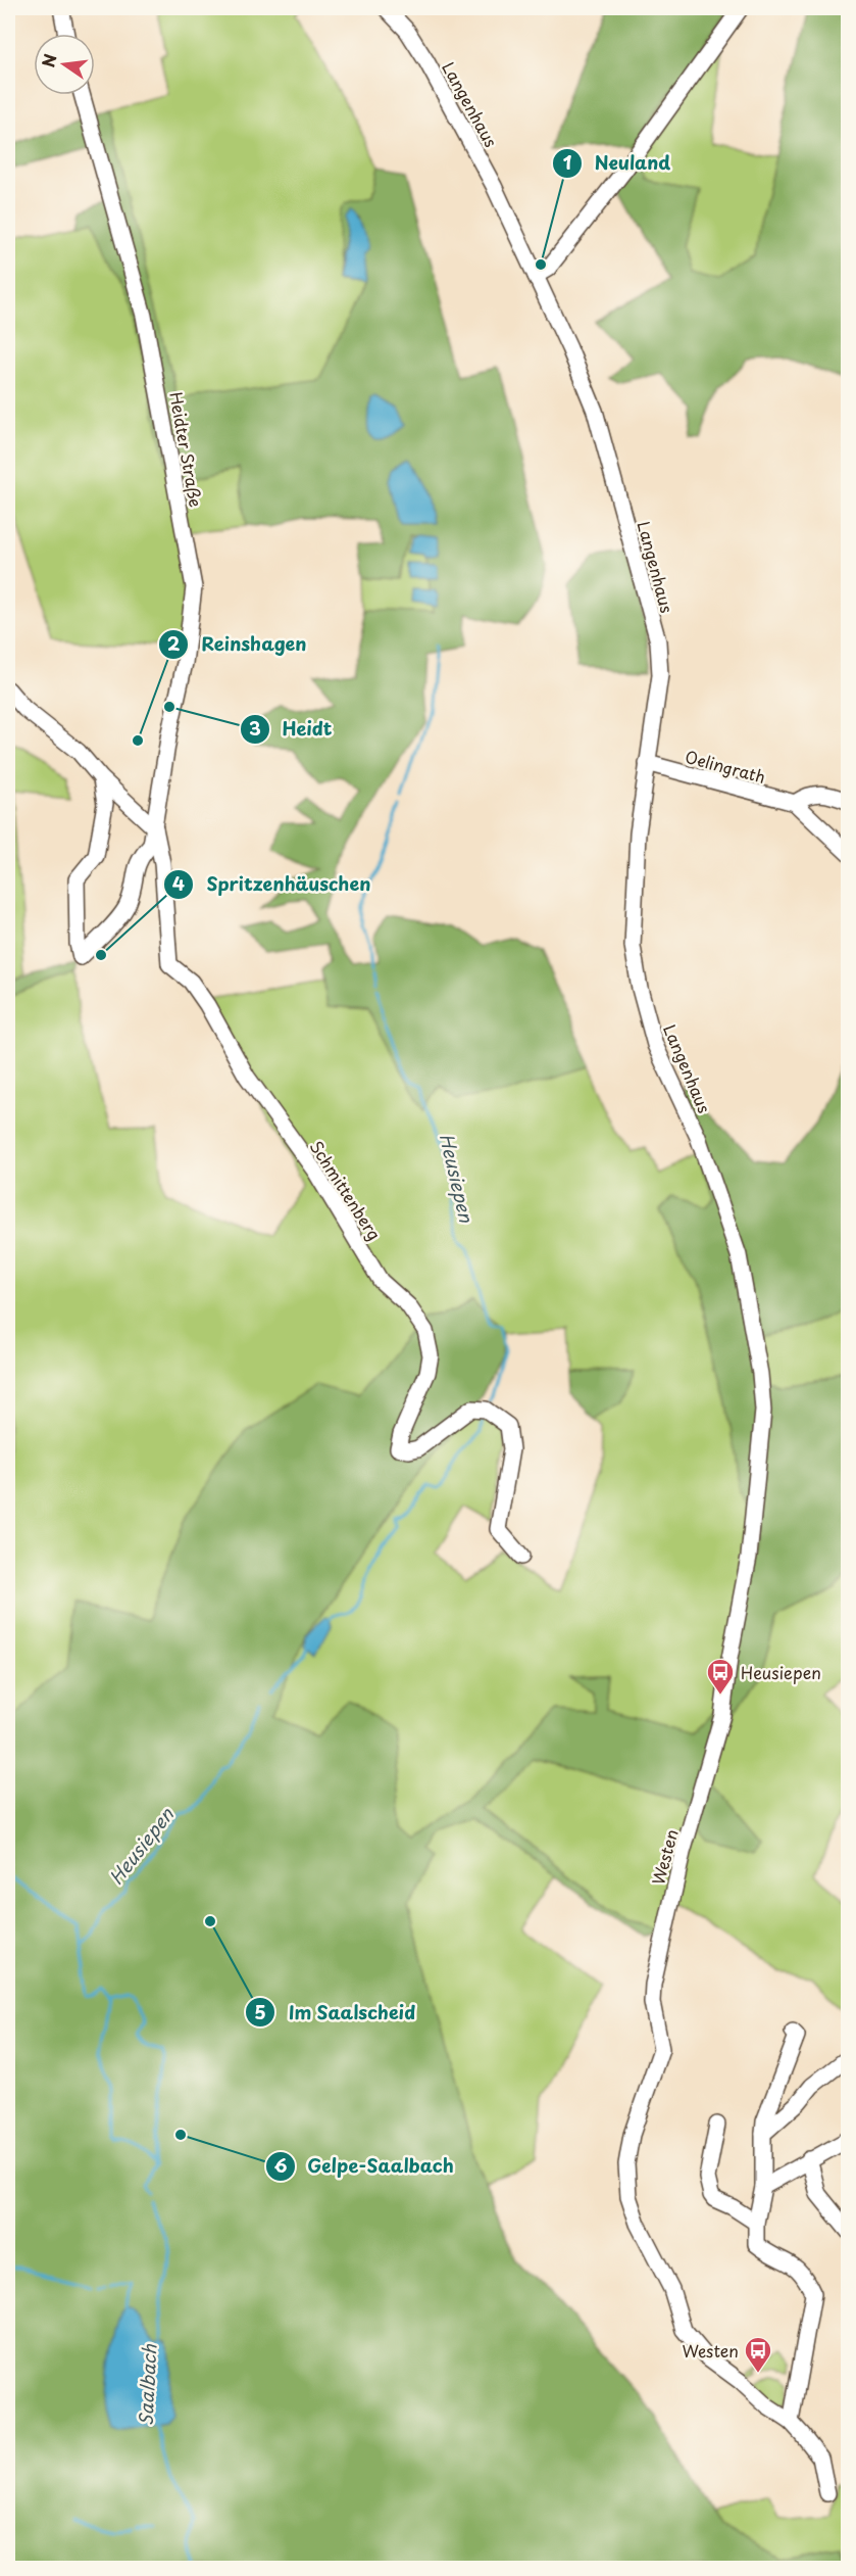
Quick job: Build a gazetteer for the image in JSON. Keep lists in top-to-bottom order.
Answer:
{
  "streets": {
    "street": [
      "Langenhaus",
      "Heidter Straße",
      "Oelingrath",
      "Schmittenberg",
      "Westen"
    ]
  },
  "crossings": [
    ["Langenhaus", "Oelingrath"],
    ["Langenhaus", "Westen"],
    ["Heidter Straße", "Schmittenberg"]
  ],
  "water": ["Heusiepen", "Saalbach"],
  "places": {
    "other": [
      "Neuland",
      "Heidt",
      "Reinshagen",
      "Spritzenhäuschen",
      "Im Saalscheid",
      "Gelpe-Saalbach"
    ],
    "bus stop": ["Heusiepen", "Westen"]
  },
  "north": "left"
}
